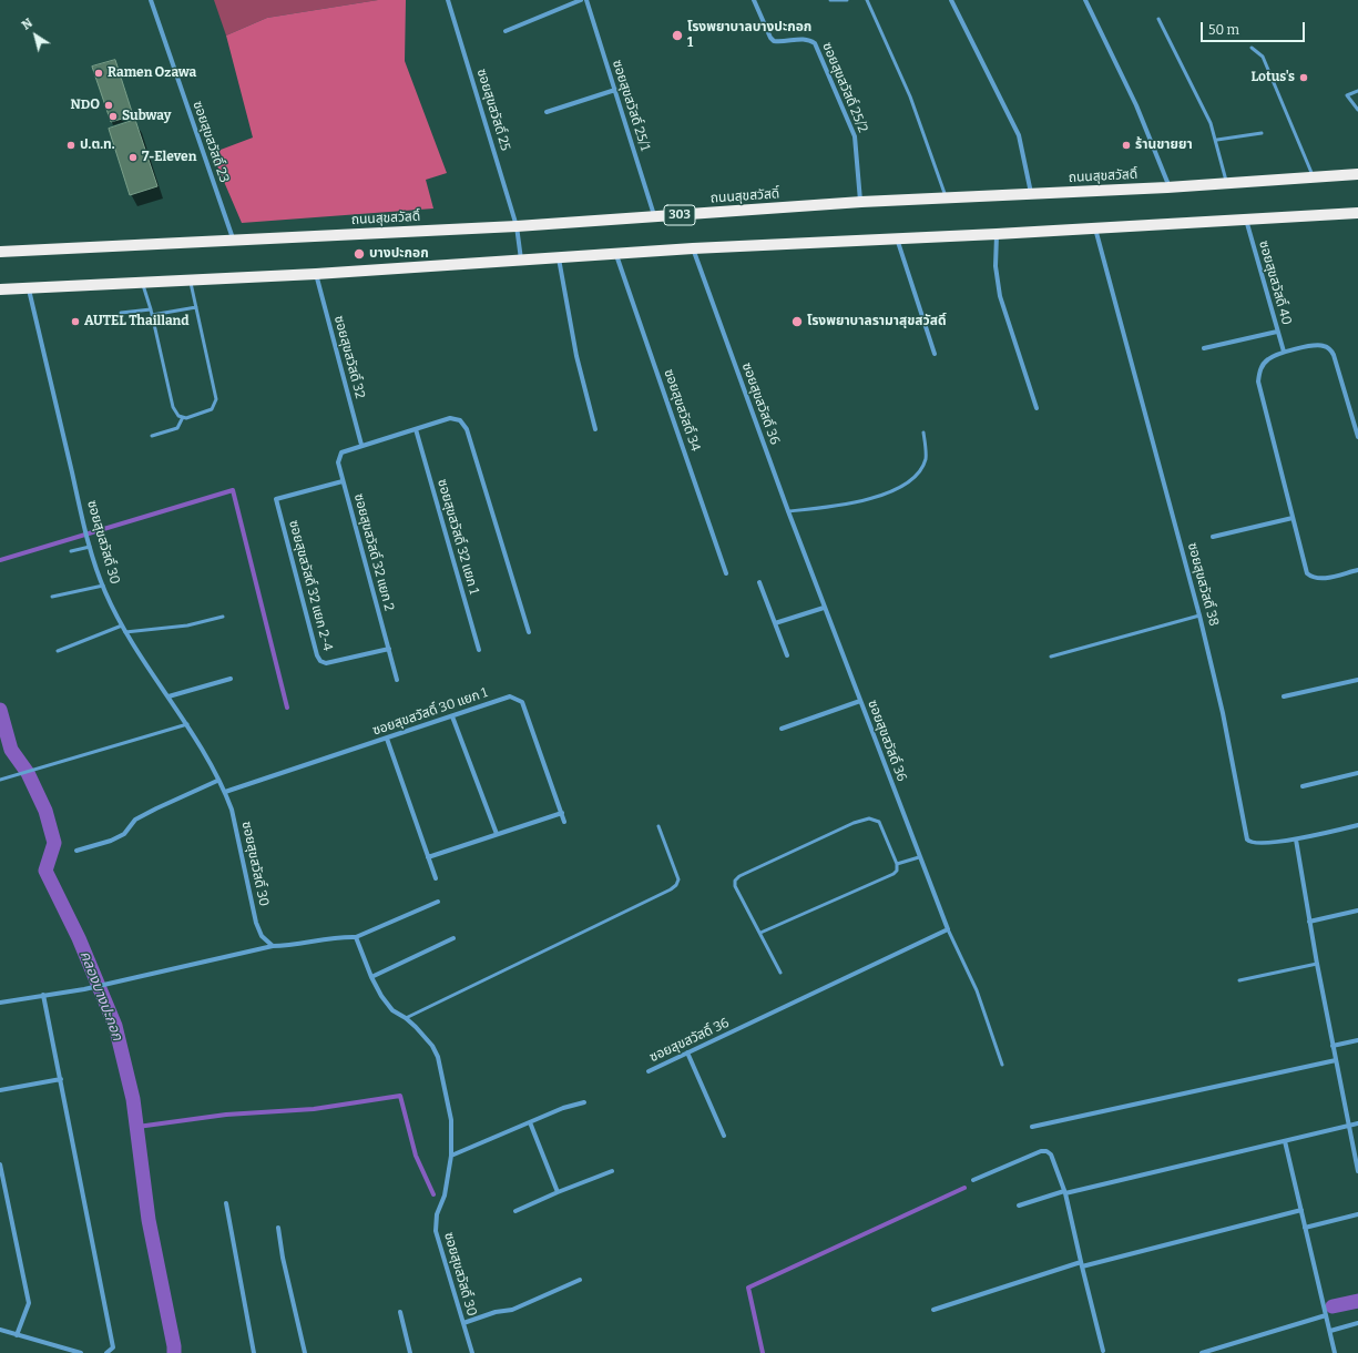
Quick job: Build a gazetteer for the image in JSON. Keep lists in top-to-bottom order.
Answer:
{
  "streets": {
    "main road": ["ถนนสุขสวัสดิ์", "303"],
    "street": [
      "ซอยสุขสวัสดิ์ 25/2",
      "ซอยสุขสวัสดิ์ 25/1",
      "ซอยสุขสวัสดิ์ 25",
      "ซอยสุขสวัสดิ์ 23",
      "ซอยสุขสวัสดิ์ 40",
      "ซอยสุขสวัสดิ์ 32",
      "ซอยสุขสวัสดิ์ 36",
      "ซอยสุขสวัสดิ์ 34",
      "ซอยสุขสวัสดิ์ 32 แยก 1",
      "ซอยสุขสวัสดิ์ 30",
      "ซอยสุขสวัสดิ์ 32 แยก 2",
      "ซอยสุขสวัสดิ์ 38",
      "ซอยสุขสวัสดิ์ 32 แยก 2-4",
      "ซอยสุขสวัสดิ์ 30 แยก 1"
    ]
  },
  "crossings": [
    ["ซอยสุขสวัสดิ์ 25/2", "ถนนสุขสวัสดิ์"],
    ["ซอยสุขสวัสดิ์ 25/1", "ถนนสุขสวัสดิ์"],
    ["ซอยสุขสวัสดิ์ 25", "ถนนสุขสวัสดิ์"],
    ["ซอยสุขสวัสดิ์ 23", "ถนนสุขสวัสดิ์"],
    ["ซอยสุขสวัสดิ์ 32", "ซอยสุขสวัสดิ์ 32 แยก 2"],
    ["ซอยสุขสวัสดิ์ 32 แยก 1", "ซอยสุขสวัสดิ์ 32 แยก 2"],
    ["ซอยสุขสวัสดิ์ 30", "ซอยสุขสวัสดิ์ 30 แยก 1"],
    ["ซอยสุขสวัสดิ์ 32 แยก 2", "ซอยสุขสวัสดิ์ 32 แยก 2-4"]
  ],
  "water": ["คลองบางปะกอก"],
  "places": [
    "โรงพยาบาลบางปะกอก 1",
    "Ramen Ozawa",
    "Lotus's",
    "NDO",
    "Subway",
    "ป.ต.ท.",
    "ร้านขายยา",
    "7-Eleven",
    "บางปะกอก",
    "AUTEL Thailland",
    "โรงพยาบาลรามาสุขสวัสดิ์"
  ],
  "scale_bar": "50 m",
  "north": "top left"
}
